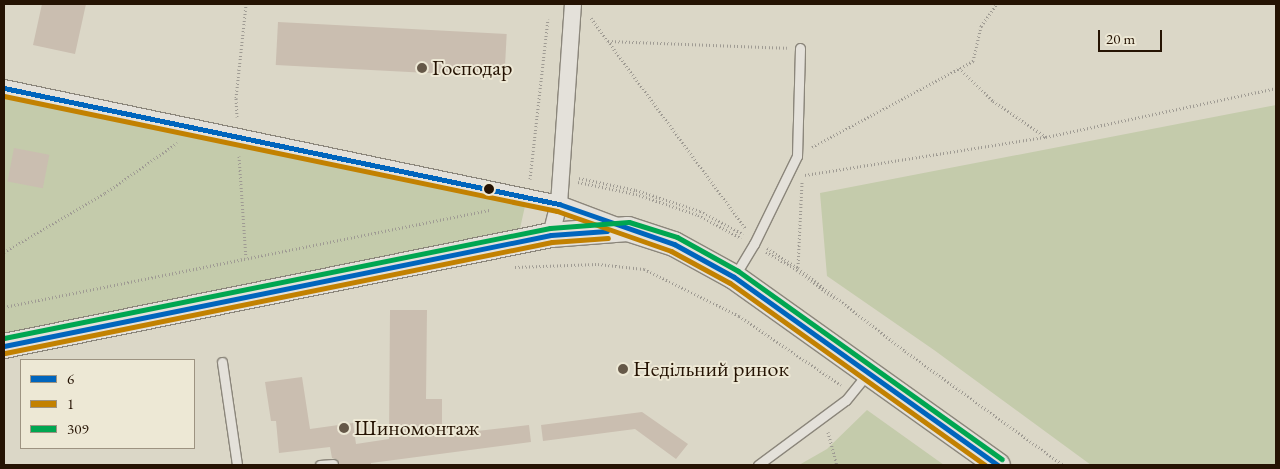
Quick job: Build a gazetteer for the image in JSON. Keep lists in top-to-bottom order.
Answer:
{
  "places": ["Господар", "Недільний ринок", "Шиномонтаж"],
  "lines": ["transit line 6", "transit line 1", "transit line 309"],
  "legend": ["6", "1", "309"],
  "scale_bar": "20 m"
}
